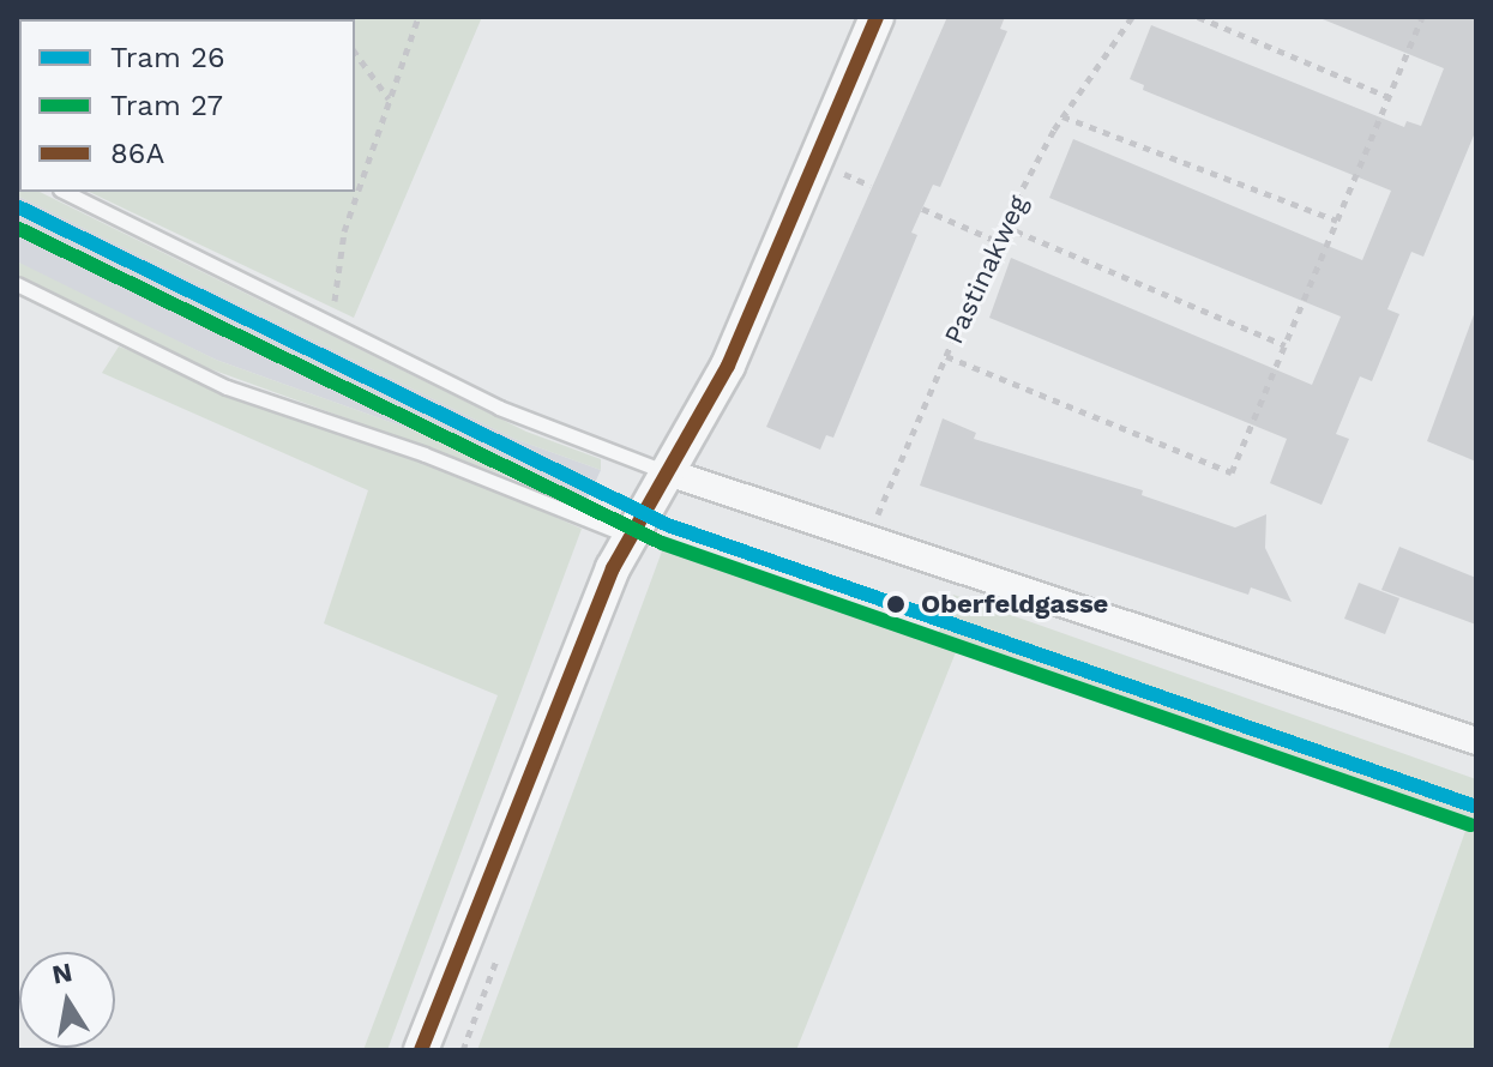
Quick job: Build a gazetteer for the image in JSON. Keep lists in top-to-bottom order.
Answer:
{
  "streets": {
    "path": ["Pastinakweg"]
  },
  "places": ["Oberfeldgasse"],
  "lines": ["transit line 86A", "tram line 26", "tram line 27"],
  "legend": ["Tram 26", "Tram 27", "86A"],
  "north": "top"
}
